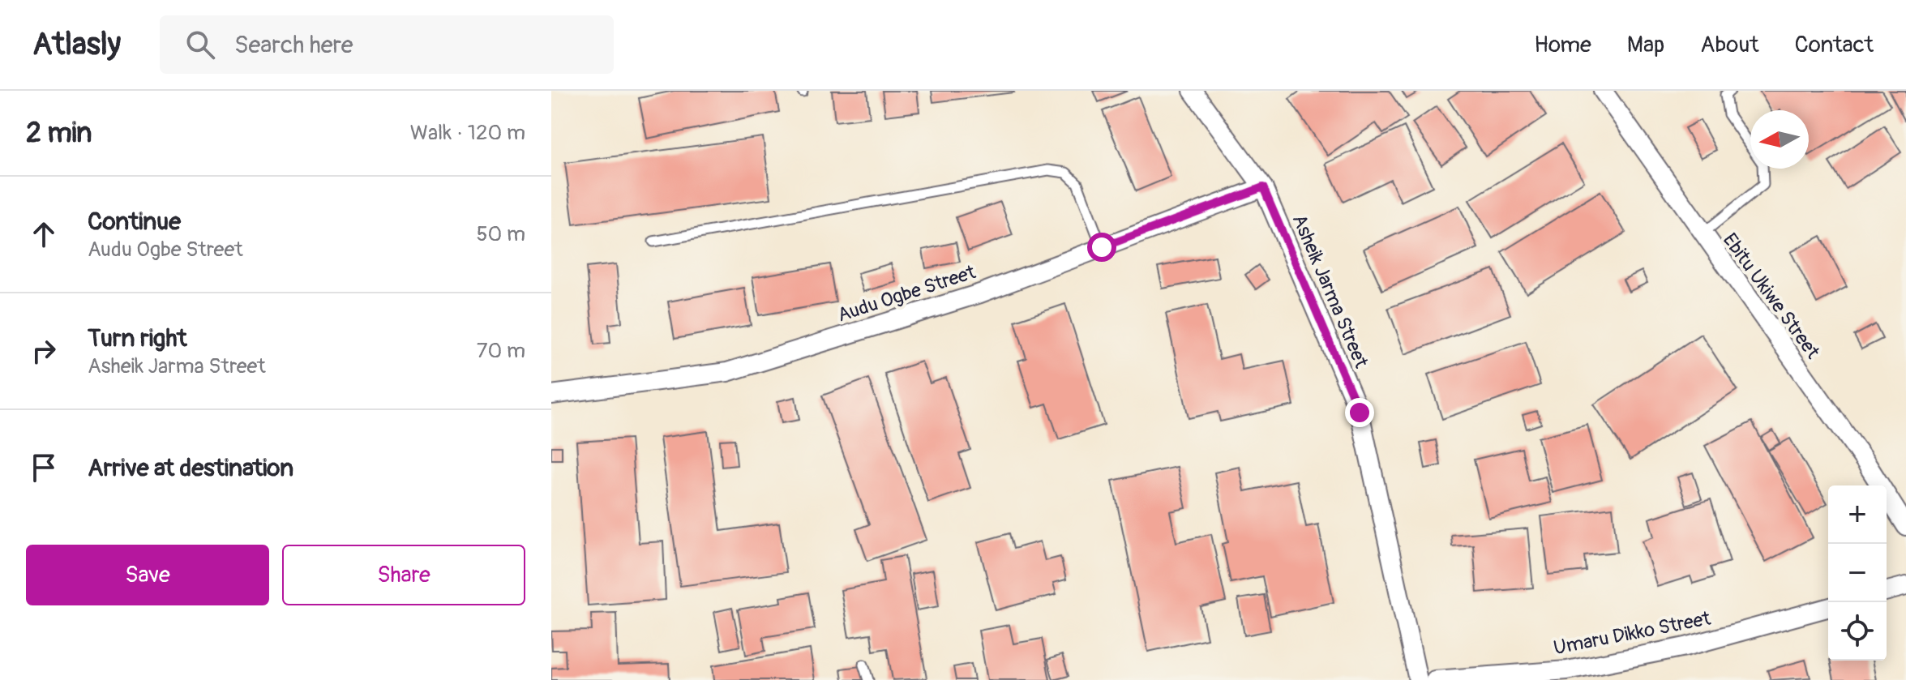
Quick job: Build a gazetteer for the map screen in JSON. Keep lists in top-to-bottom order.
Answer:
{
  "streets": {
    "street": [
      "Asheik Jarma Street",
      "Audu Ogbe Street",
      "Ebitu Ukiwe Street",
      "Umaru Dikko Street"
    ]
  },
  "crossings": [
    ["Asheik Jarma Street", "Audu Ogbe Street"]
  ],
  "north": "left",
  "page": {
    "header": "Atlasly",
    "search": "Search here",
    "nav": [
      "Home",
      "Map",
      "About",
      "Contact"
    ],
    "heading": ["2 min", "Walk · 120 m"],
    "list": [
      ["Continue", "Audu Ogbe Street", "50 m"],
      ["Turn right", "Asheik Jarma Street", "70 m"],
      "Arrive at destination"
    ],
    "map_buttons": ["+", "−"],
    "buttons": ["Save", "Share"]
  }
}
